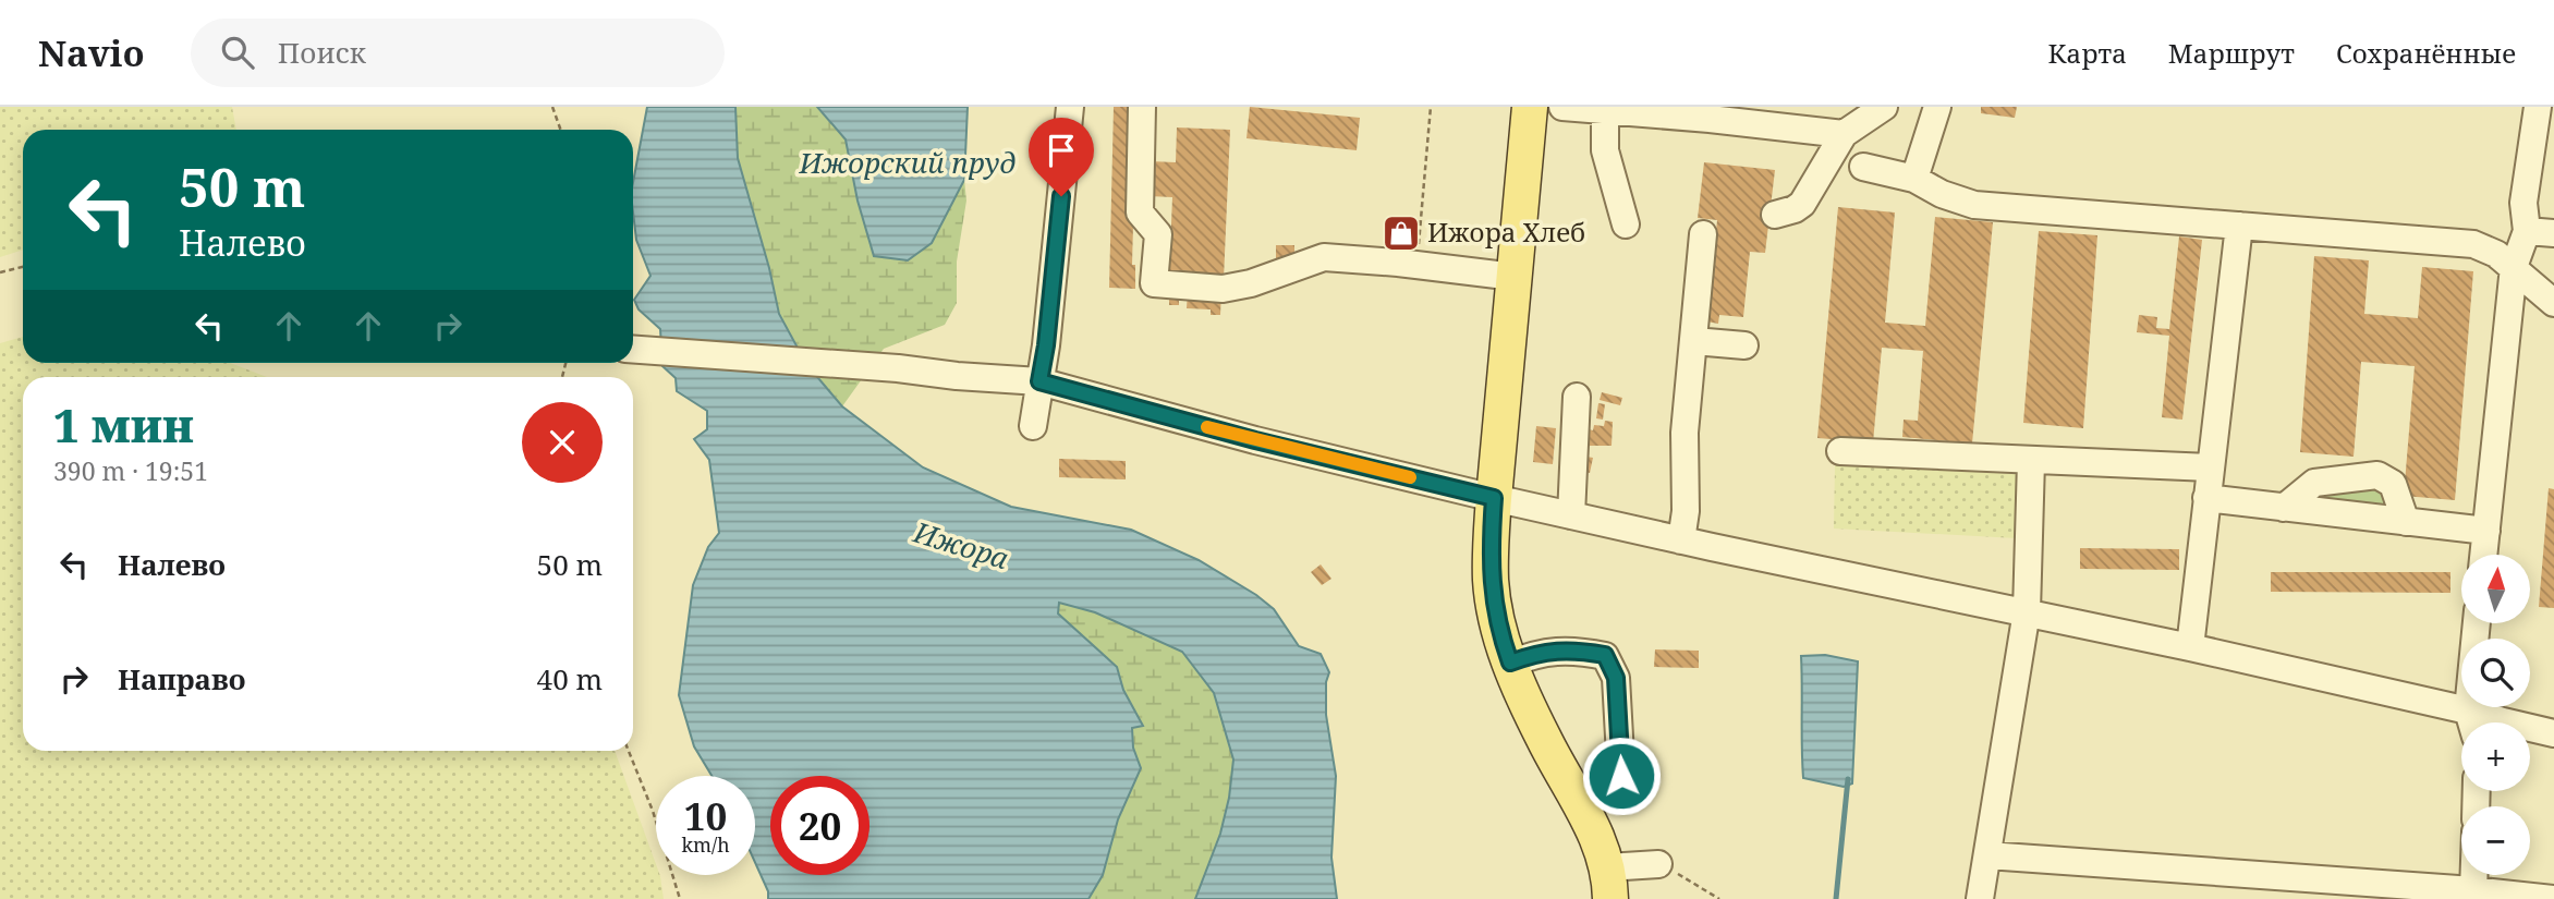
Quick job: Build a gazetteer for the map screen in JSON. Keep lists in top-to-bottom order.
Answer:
{
  "water": ["Ижорский пруд", "Ижора"],
  "places": {
    "shop": ["Ижора Хлеб"]
  },
  "north": "top",
  "page": {
    "header": "Navio",
    "search": "Поиск",
    "nav": ["Карта", "Маршрут", "Сохранённые"],
    "turn": ["50 m", "Налево"],
    "heading": ["1 мин", "390 m · 19:51"],
    "list": [
      {
        "name": "Налево",
        "value": "50 m"
      },
      {
        "name": "Направо",
        "value": "40 m"
      }
    ],
    "map_buttons": ["+", "−"],
    "speed": "10 km/h",
    "limit": "20"
  }
}
